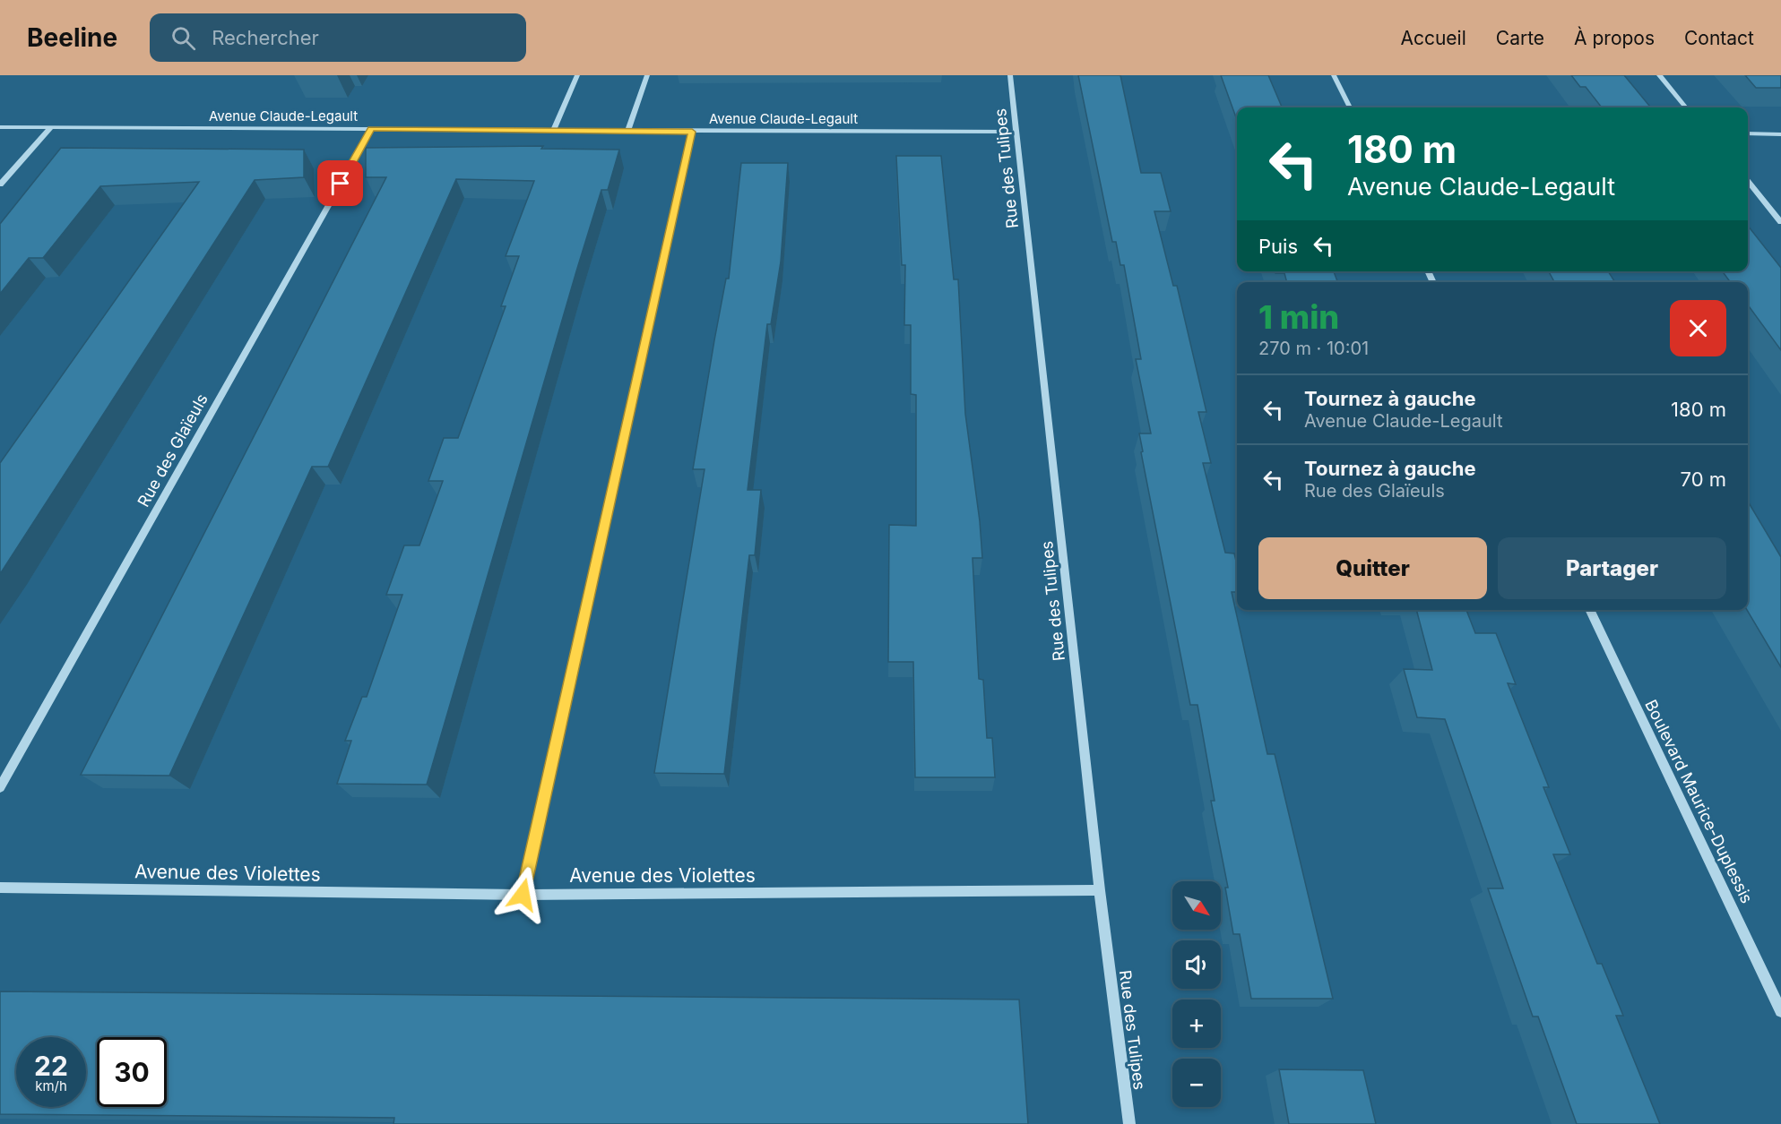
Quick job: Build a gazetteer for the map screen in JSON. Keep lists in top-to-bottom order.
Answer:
{
  "streets": {
    "street": [
      "Avenue Claude-Legault",
      "Rue des Tulipes",
      "Rue des Glaïeuls",
      "Boulevard Maurice-Duplessis",
      "Avenue des Violettes"
    ]
  },
  "crossings": [
    ["Avenue Claude-Legault", "Rue des Tulipes"],
    ["Avenue Claude-Legault", "Rue des Glaïeuls"],
    ["Rue des Tulipes", "Avenue des Violettes"]
  ],
  "north": "bottom right",
  "page": {
    "header": "Beeline",
    "search": "Rechercher",
    "nav": [
      "Accueil",
      "Carte",
      "À propos",
      "Contact"
    ],
    "turn": ["180 m", "Avenue Claude-Legault"],
    "then": "Puis",
    "heading": ["1 min", "270 m · 10:01"],
    "list": [
      {
        "name": "Tournez à gauche",
        "note": "Avenue Claude-Legault",
        "value": "180 m"
      },
      {
        "name": "Tournez à gauche",
        "note": "Rue des Glaïeuls",
        "value": "70 m"
      }
    ],
    "buttons": ["Quitter", "Partager"],
    "map_buttons": ["+", "−"],
    "speed": "22 km/h",
    "limit": "30"
  }
}
